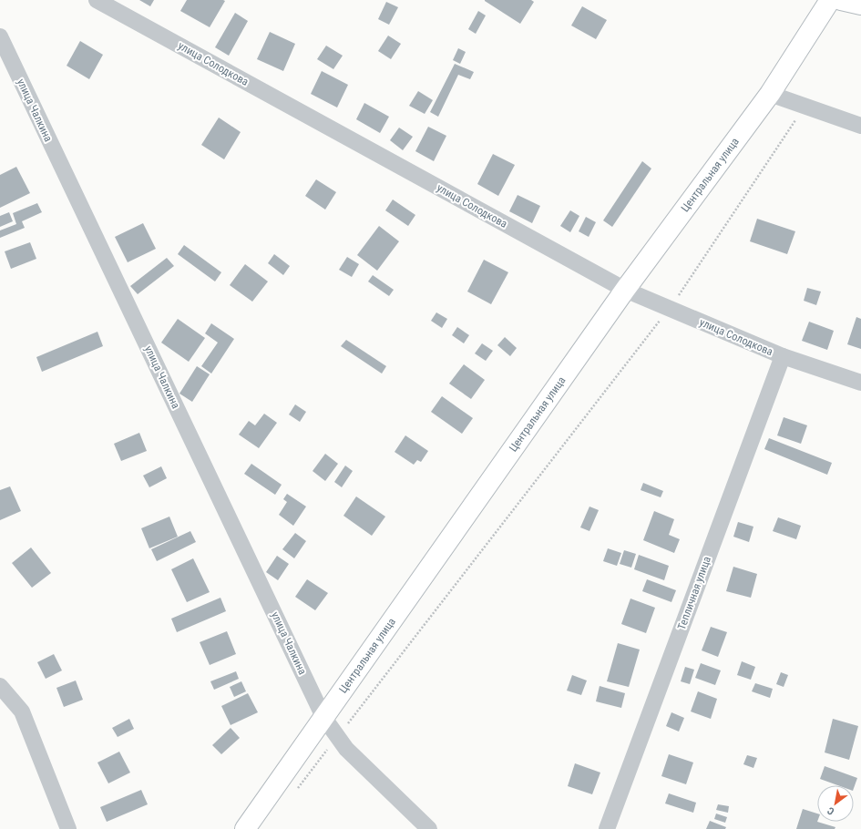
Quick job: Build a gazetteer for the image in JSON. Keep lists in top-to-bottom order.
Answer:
{
  "streets": {
    "street": [
      "улица Солодкова",
      "улица Чалкина",
      "Центральная улица",
      "Тепличная улица"
    ]
  },
  "crossings": [
    ["улица Солодкова", "Центральная улица"],
    ["улица Солодкова", "Тепличная улица"],
    ["улица Чалкина", "Центральная улица"]
  ],
  "north": "bottom left"
}
